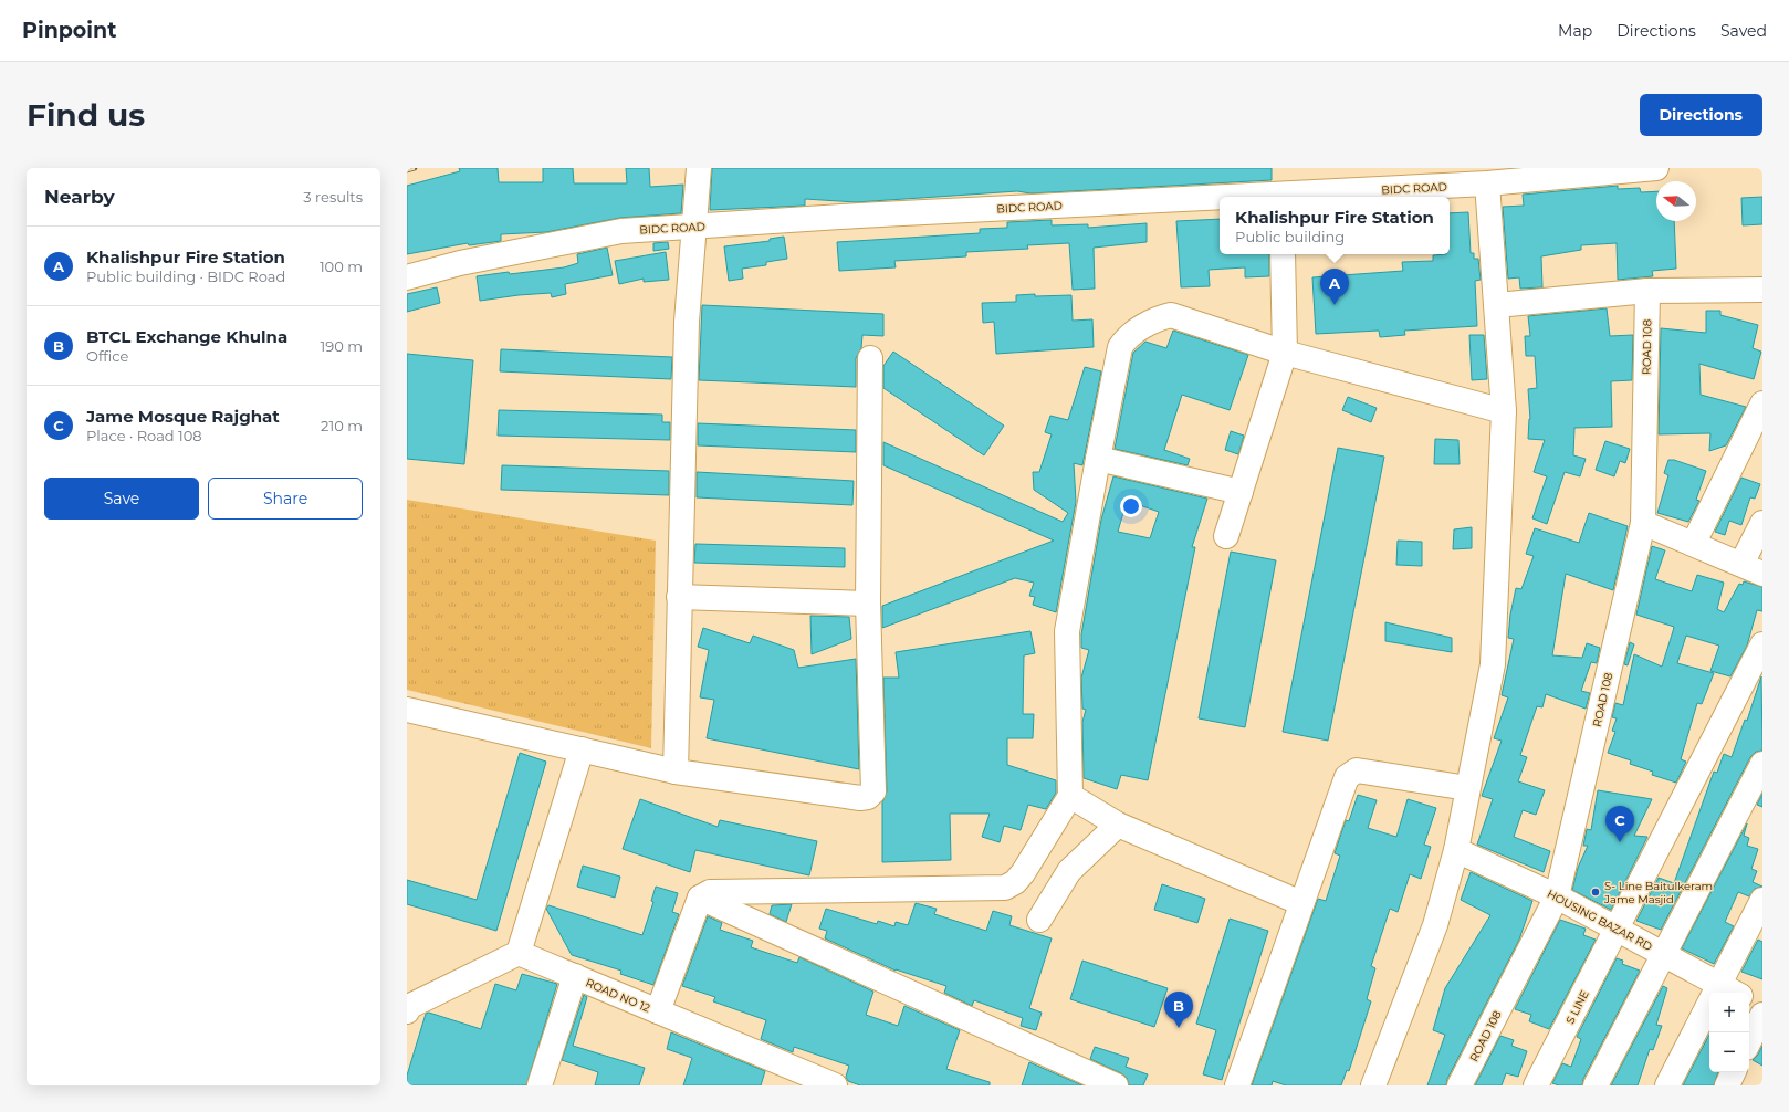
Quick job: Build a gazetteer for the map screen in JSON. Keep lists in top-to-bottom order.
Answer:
{
  "streets": {
    "street": [
      "BIDC ROAD",
      "ROAD 108",
      "HOUSING BAZAR RD",
      "ROAD NO 12",
      "S LINE"
    ]
  },
  "crossings": [
    ["ROAD 108", "HOUSING BAZAR RD"],
    ["HOUSING BAZAR RD", "S LINE"]
  ],
  "places": ["S- Line Baitulkeram Jame Masjid"],
  "north": "left",
  "page": {
    "header": "Pinpoint",
    "nav": ["Map", "Directions", "Saved"],
    "buttons": [
      "Directions",
      ["Save", "Share"]
    ],
    "title": "Find us",
    "heading": ["Nearby", "3 results"],
    "popup": ["Khalishpur Fire Station", "Public building"],
    "list": [
      {
        "mark": "A",
        "name": "Khalishpur Fire Station",
        "note": "Public building · BIDC Road",
        "value": "100 m"
      },
      {
        "mark": "B",
        "name": "BTCL Exchange Khulna",
        "note": "Office",
        "value": "190 m"
      },
      {
        "mark": "C",
        "name": "Jame Mosque Rajghat",
        "note": "Place · Road 108",
        "value": "210 m"
      }
    ],
    "pins": ["A", "C", "B"],
    "map_buttons": ["+", "−"]
  }
}
